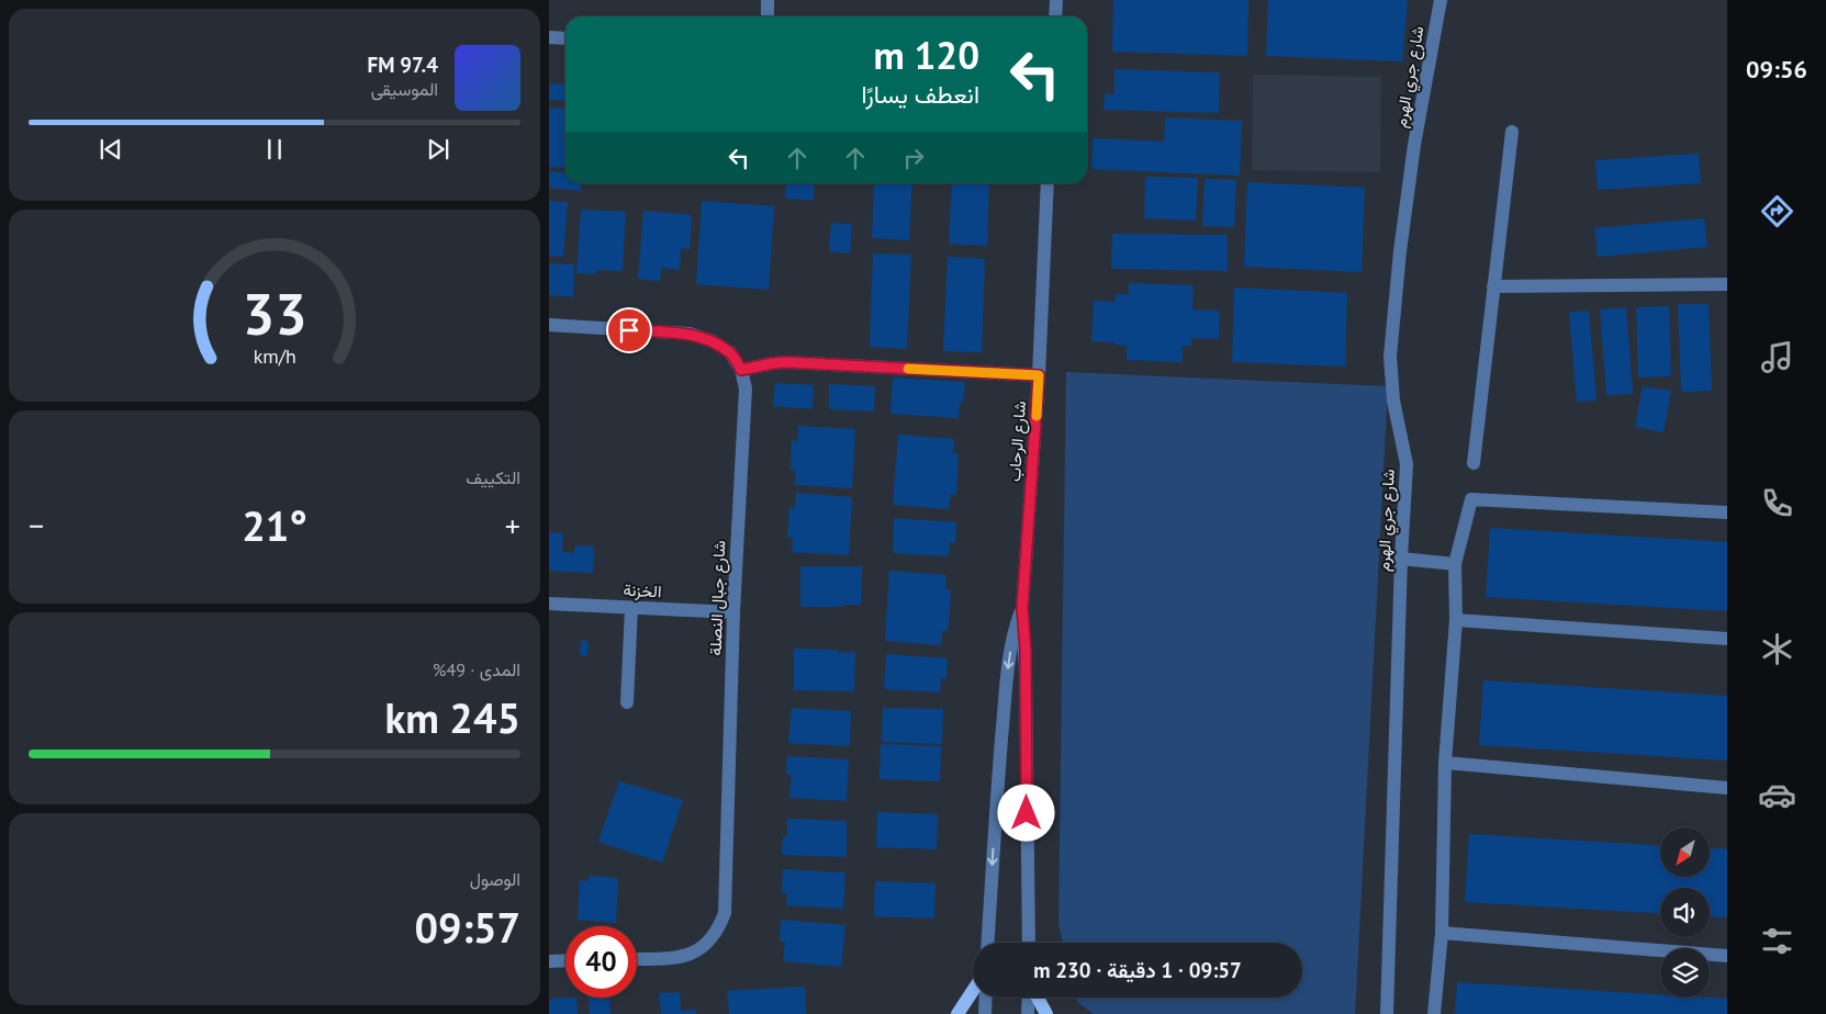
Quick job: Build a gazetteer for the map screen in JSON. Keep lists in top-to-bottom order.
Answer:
{
  "streets": {
    "street": [
      "شارع جري الهرم",
      "شارع الرحاب",
      "الخزنة",
      "شارع جبال النصلة"
    ]
  },
  "crossings": [
    ["الخزنة", "شارع جبال النصلة"]
  ],
  "north": "bottom left",
  "page": {
    "tabs": "09:56",
    "turn": ["120 m", "انعطف يسارًا"],
    "song": ["97.4 FM", "الموسيقى"],
    "tile": [
      "التكييف",
      ["المدى · 49%", "245 km"],
      ["الوصول", "09:57"]
    ],
    "heat": ["−", "21°", "+"],
    "limit": "40",
    "trip": "09:57 · 1 دقيقة · 230 m",
    "gauge": ["33", "km/h"]
  }
}
